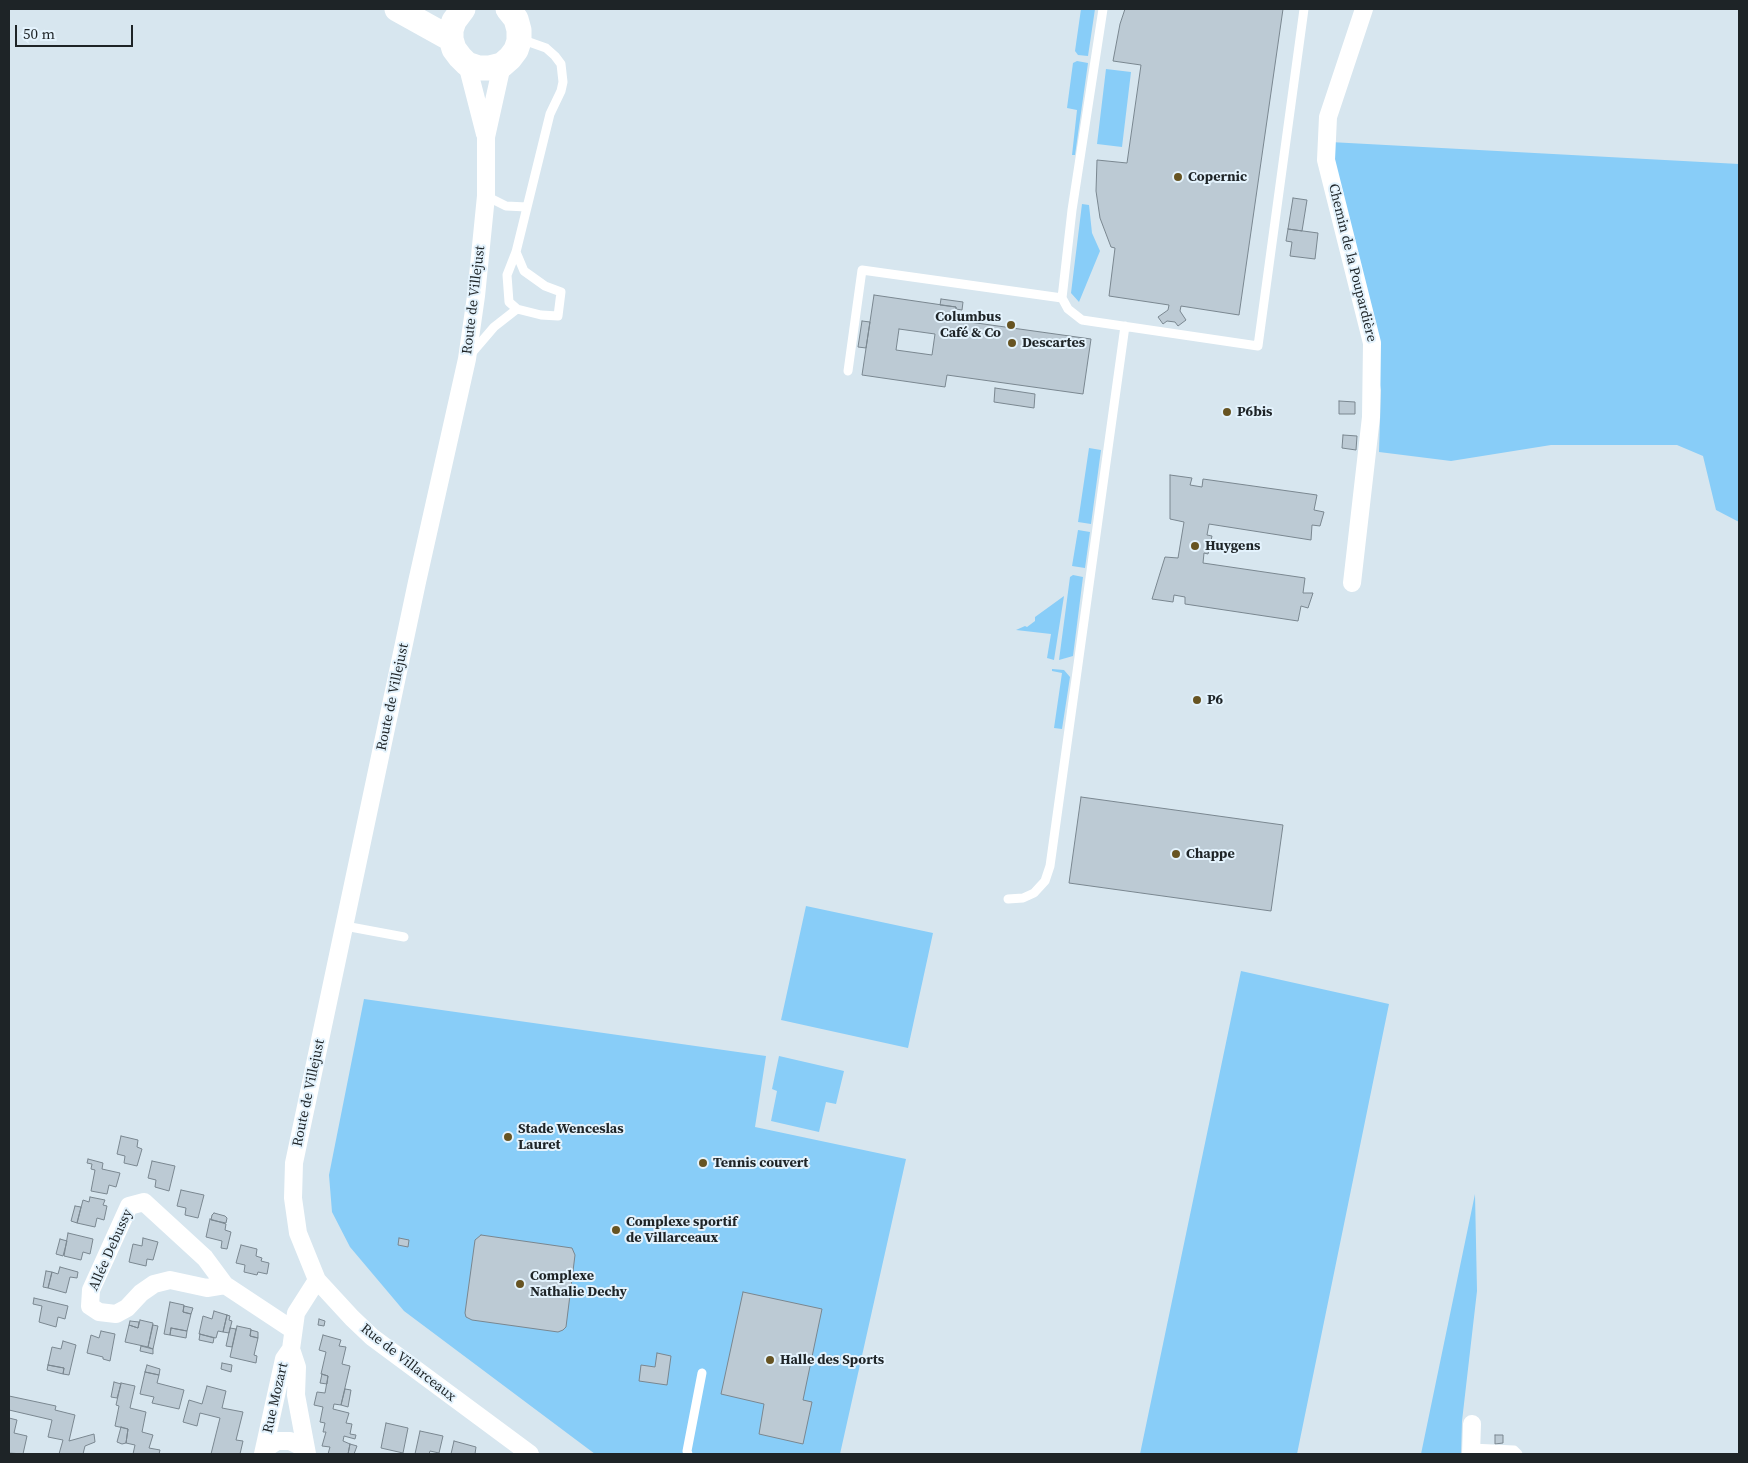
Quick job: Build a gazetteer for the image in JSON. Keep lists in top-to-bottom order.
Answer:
{
  "streets": {
    "street": [
      "Chemin de la Poupardière",
      "Route de Villejust",
      "Allée Debussy",
      "Rue de Villarceaux",
      "Rue Mozart"
    ]
  },
  "crossings": [
    ["Route de Villejust", "Rue de Villarceaux"],
    ["Allée Debussy", "Rue Mozart"],
    ["Rue de Villarceaux", "Rue Mozart"]
  ],
  "places": [
    "Copernic",
    "Columbus Café & Co",
    "Descartes",
    "P6bis",
    "Huygens",
    "P6",
    "Chappe",
    "Stade Wenceslas Lauret",
    "Tennis couvert",
    "Complexe sportif de Villarceaux",
    "Complexe Nathalie Dechy",
    "Halle des Sports"
  ],
  "scale_bar": "50 m"
}
